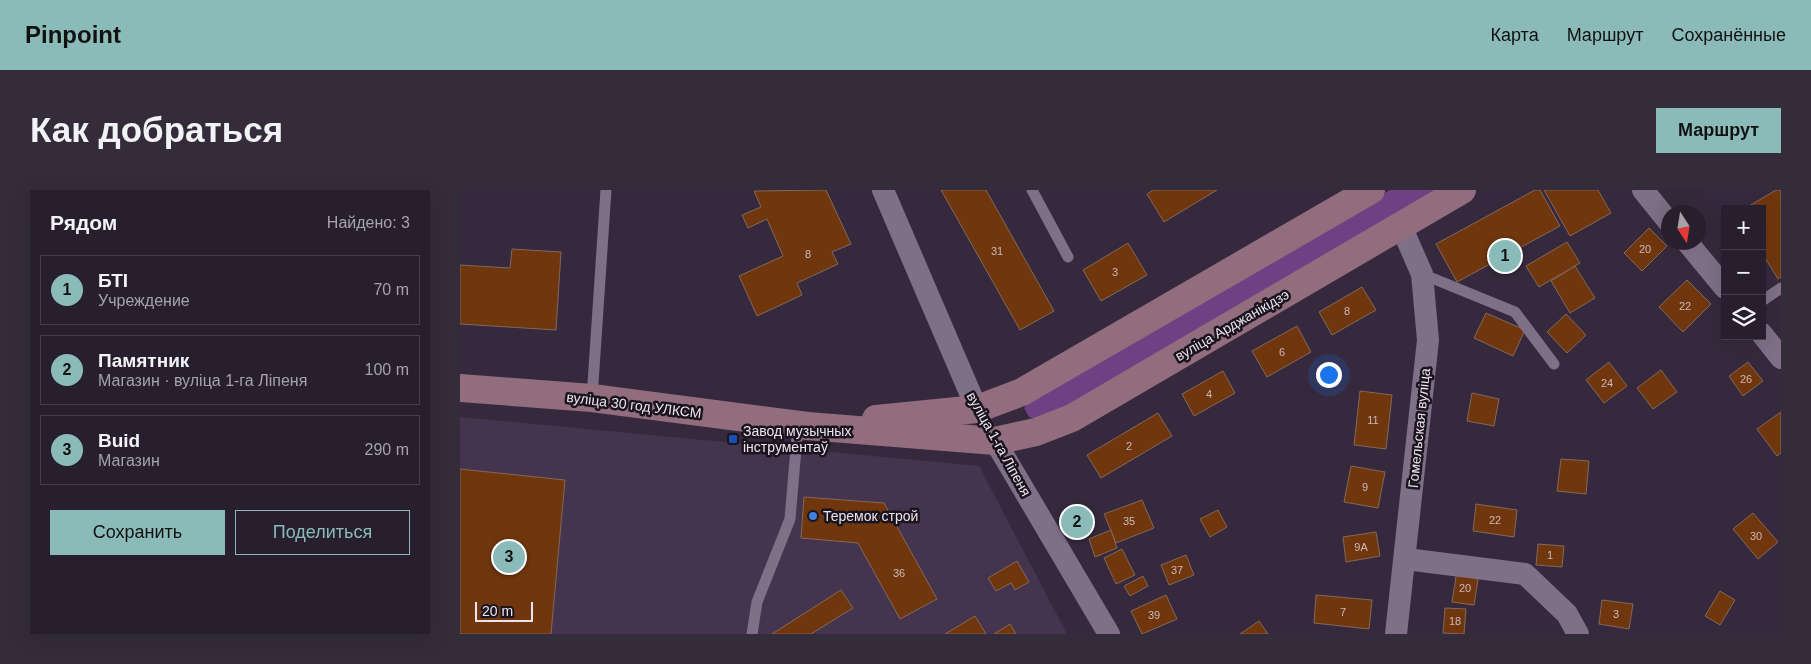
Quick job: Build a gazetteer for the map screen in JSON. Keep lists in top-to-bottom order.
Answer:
{
  "streets": {
    "main road": ["вуліца Арджанікідзэ", "вуліца 30 год УЛКСМ", "вуліца 1-га Ліпеня"],
    "street": ["Гомельская вуліца"]
  },
  "crossings": [
    ["вуліца Арджанікідзэ", "вуліца 30 год УЛКСМ"],
    ["вуліца Арджанікідзэ", "Гомельская вуліца"],
    ["вуліца Арджанікідзэ", "вуліца 1-га Ліпеня"],
    ["вуліца 30 год УЛКСМ", "вуліца 1-га Ліпеня"]
  ],
  "places": {
    "transit": ["Завод музычных інструментаў"],
    "other": ["Теремок строй"]
  },
  "house_numbers": [
    "20",
    "31",
    "8",
    "3",
    "22",
    "8",
    "6",
    "26",
    "24",
    "4",
    "11",
    "2",
    "9",
    "22",
    "35",
    "30",
    "9А",
    "1",
    "37",
    "36",
    "20",
    "7",
    "3",
    "39",
    "18"
  ],
  "scale_bar": "20 m",
  "north": "bottom",
  "page": {
    "header": "Pinpoint",
    "nav": ["Карта", "Маршрут", "Сохранённые"],
    "buttons": [
      "Маршрут",
      ["Сохранить", "Поделиться"]
    ],
    "title": "Как добраться",
    "heading": ["Рядом", "Найдено: 3"],
    "map_buttons": ["+", "−"],
    "pins": ["1", "2", "3"],
    "list": [
      {
        "mark": "1",
        "name": "БТІ",
        "note": "Учреждение",
        "value": "70 m"
      },
      {
        "mark": "2",
        "name": "Памятник",
        "note": "Магазин · вуліца 1-га Ліпеня",
        "value": "100 m"
      },
      {
        "mark": "3",
        "name": "Buid",
        "note": "Магазин",
        "value": "290 m"
      }
    ],
    "scale": "20 m"
  }
}
